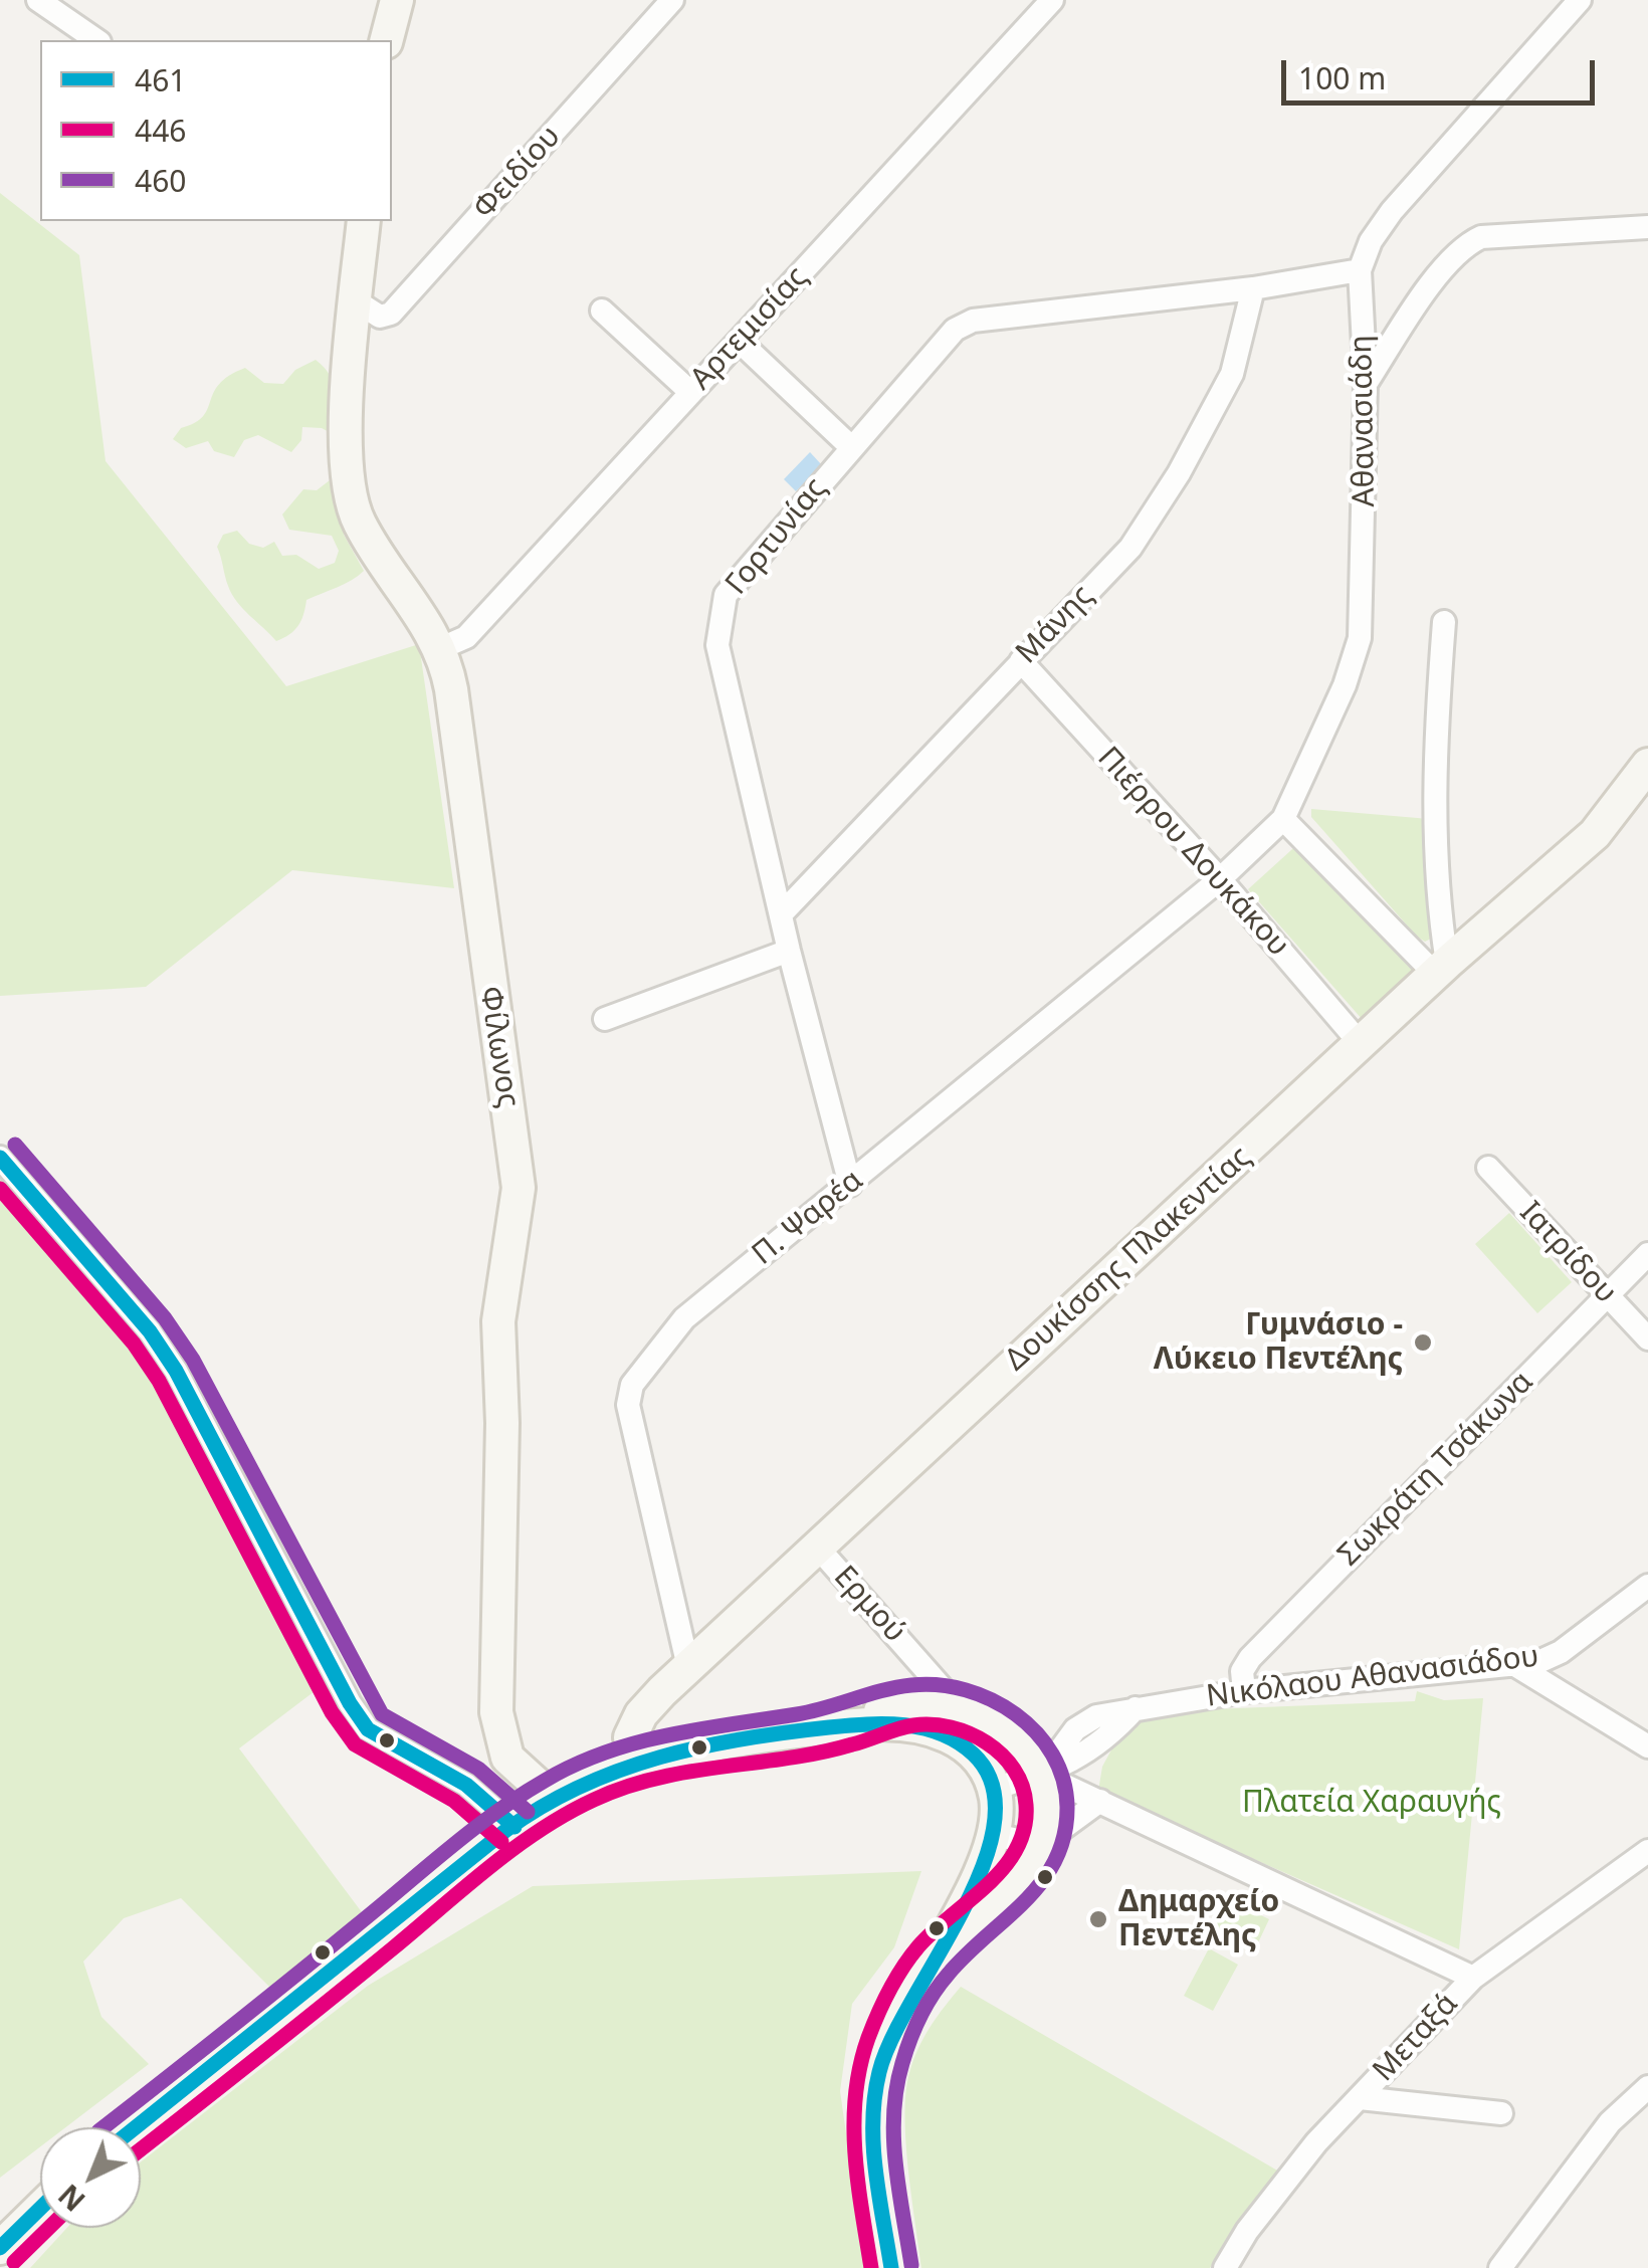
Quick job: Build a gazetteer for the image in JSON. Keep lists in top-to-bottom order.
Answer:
{
  "streets": {
    "main road": ["Φίλωνος", "Δουκίσσης Πλακεντίας"],
    "street": [
      "Φειδίου",
      "Αρτεμισίας",
      "Αθανασιάδη",
      "Γορτυνίας",
      "Μάνης",
      "Πιέρρου Δουκάκου",
      "Π. Ψαρέα",
      "Ιατρίδου",
      "Σωκράτη Τσάκωνα",
      "Ερμού",
      "Νικόλαου Αθανασιάδου",
      "Μεταξά"
    ]
  },
  "crossings": [
    ["Φειδίου", "Φίλωνος"],
    ["Αρτεμισίας", "Φίλωνος"],
    ["Αθανασιάδη", "Γορτυνίας"],
    ["Αθανασιάδη", "Πιέρρου Δουκάκου"],
    ["Αθανασιάδη", "Π. Ψαρέα"],
    ["Γορτυνίας", "Μάνης"],
    ["Γορτυνίας", "Π. Ψαρέα"],
    ["Μάνης", "Πιέρρου Δουκάκου"],
    ["Πιέρρου Δουκάκου", "Π. Ψαρέα"],
    ["Πιέρρου Δουκάκου", "Δουκίσσης Πλακεντίας"],
    ["Π. Ψαρέα", "Δουκίσσης Πλακεντίας"],
    ["Ιατρίδου", "Σωκράτη Τσάκωνα"],
    ["Δουκίσσης Πλακεντίας", "Ερμού"],
    ["Σωκράτη Τσάκωνα", "Νικόλαου Αθανασιάδου"]
  ],
  "parks": ["Πλατεία Χαραυγής"],
  "places": ["Γυμνάσιο - Λύκειο Πεντέλης", "Δημαρχείο Πεντέλης"],
  "lines": ["transit line 460", "transit line 461", "transit line 446"],
  "legend": ["461", "446", "460"],
  "scale_bar": "100 m",
  "north": "bottom left"
}
